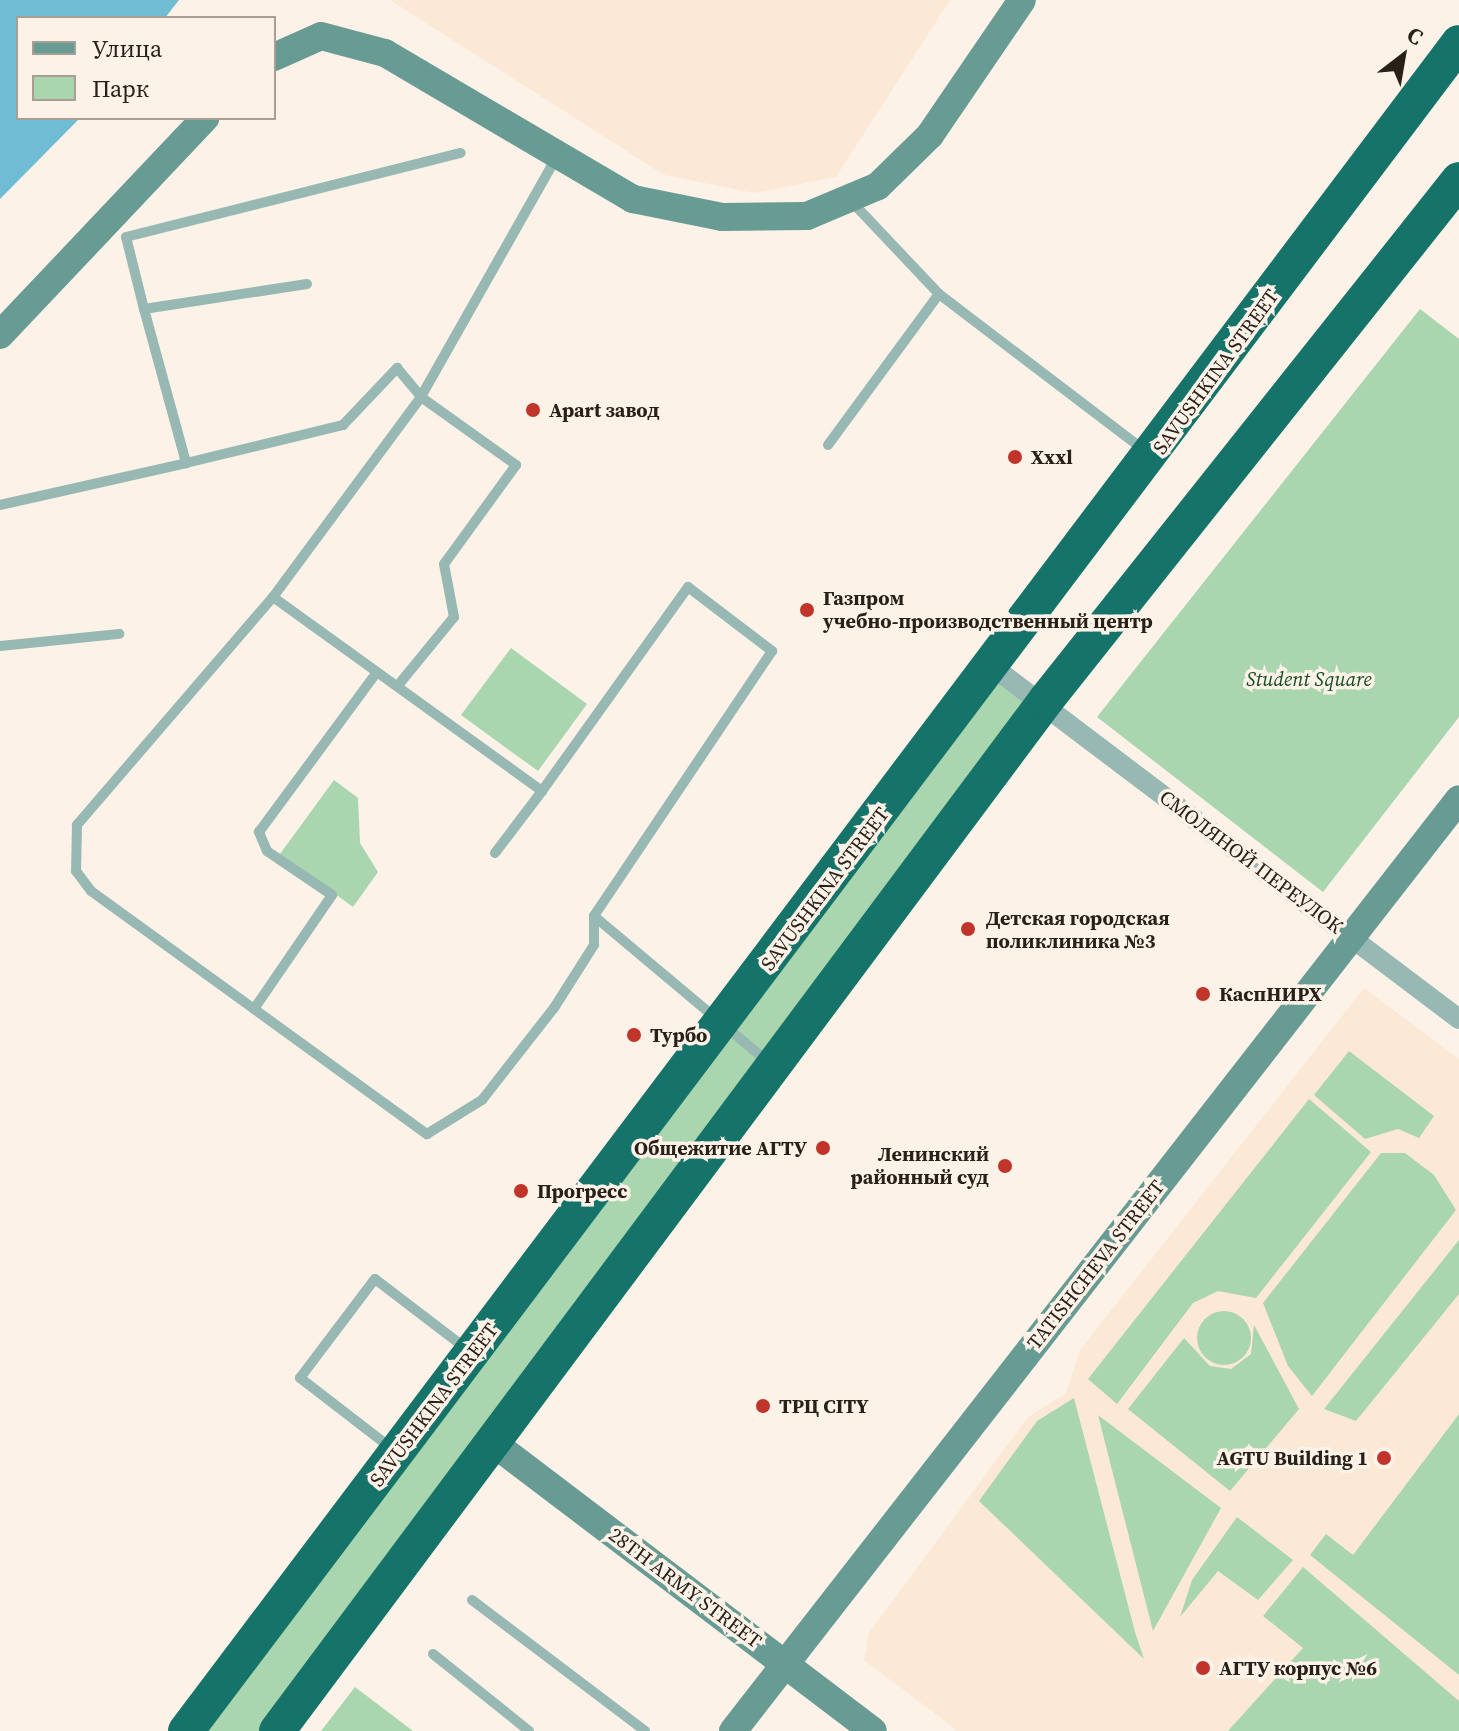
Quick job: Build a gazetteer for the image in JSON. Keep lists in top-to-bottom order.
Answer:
{
  "streets": {
    "highway": ["SAVUSHKINA STREET"],
    "main road": ["TATISHCHEVA STREET", "28TH ARMY STREET"],
    "street": ["СМОЛЯНОЙ ПЕРЕУЛОК"]
  },
  "crossings": [
    ["SAVUSHKINA STREET", "СМОЛЯНОЙ ПЕРЕУЛОК"],
    ["СМОЛЯНОЙ ПЕРЕУЛОК", "TATISHCHEVA STREET"],
    ["TATISHCHEVA STREET", "28TH ARMY STREET"]
  ],
  "parks": ["Student Square"],
  "places": [
    "Apart завод",
    "Xxxl",
    "Газпром учебно-производственный центр",
    "Детская городская поликлиника №3",
    "КаспНИРХ",
    "Турбо",
    "Общежитие АГТУ",
    "Ленинский районный суд",
    "Прогресс",
    "ТРЦ CITY",
    "AGTU Building 1",
    "АГТУ корпус №6"
  ],
  "legend": ["Улица", "Парк"],
  "north": "top right"
}
